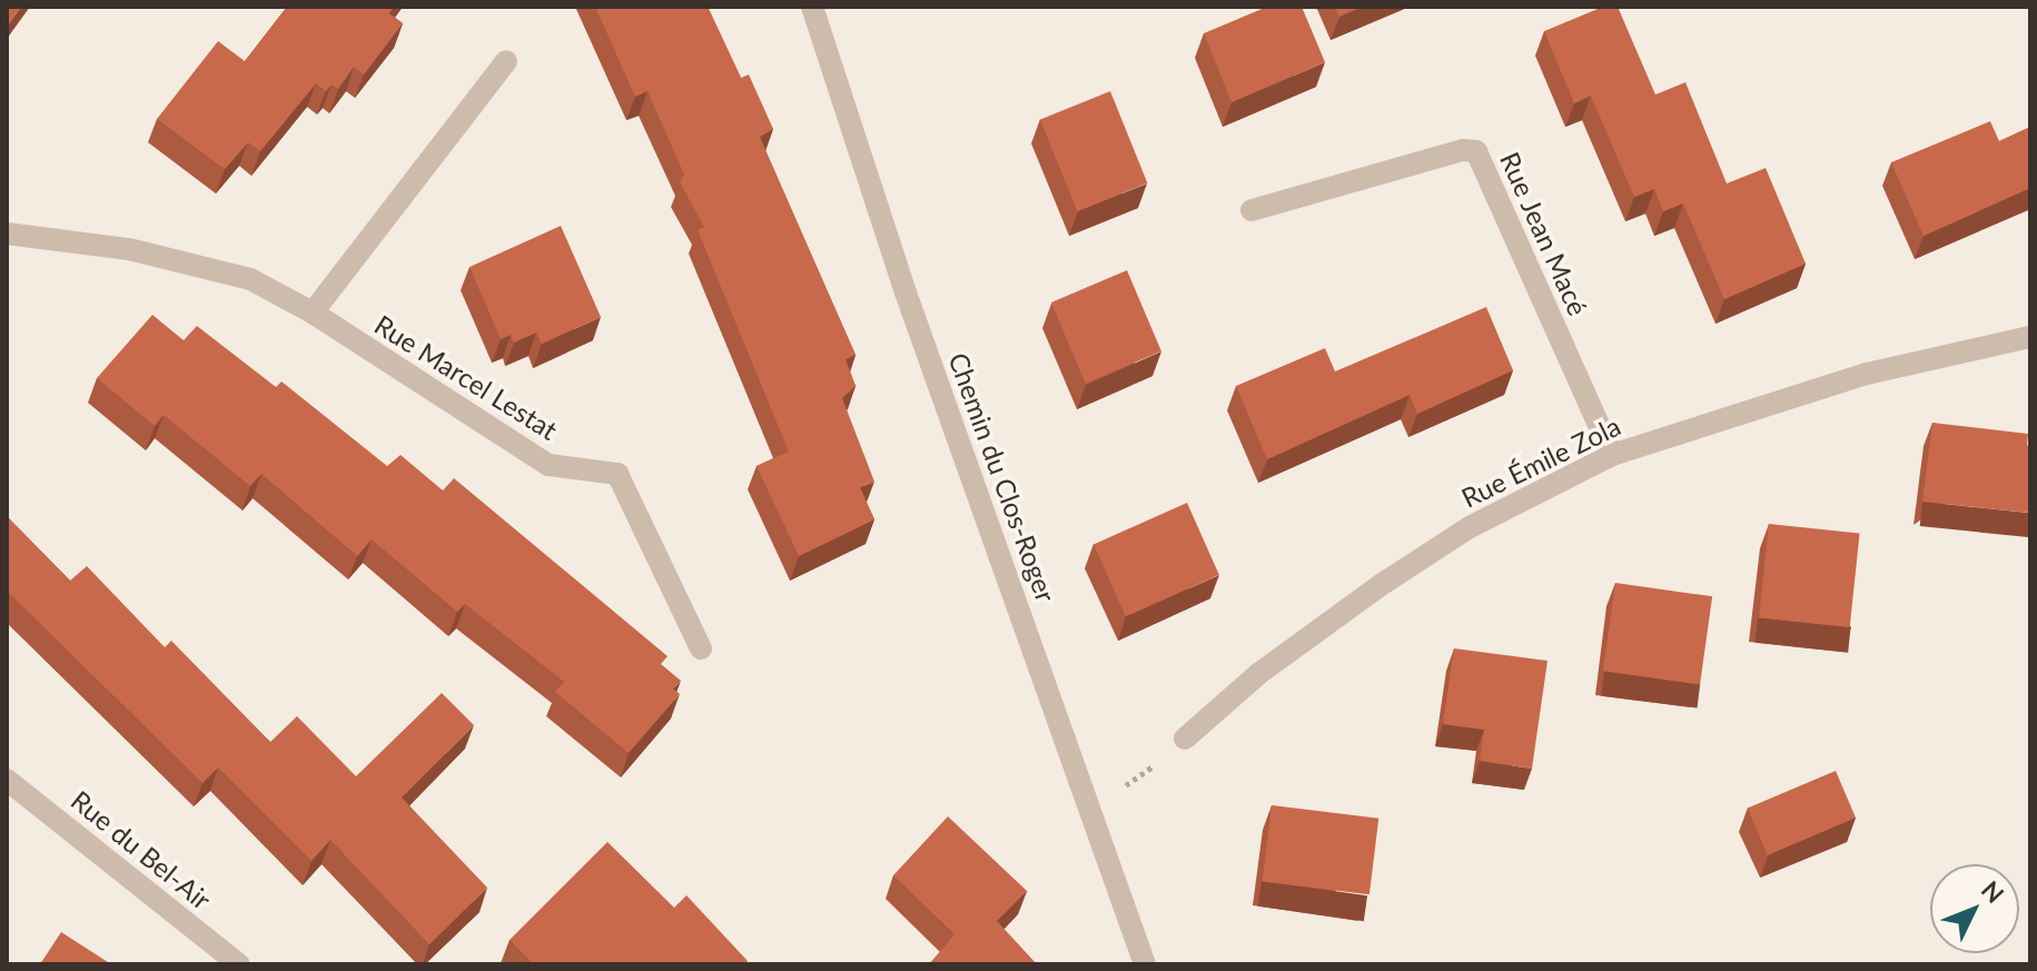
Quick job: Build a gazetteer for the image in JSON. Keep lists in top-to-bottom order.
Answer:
{
  "streets": {
    "street": [
      "Rue Jean Macé",
      "Rue Marcel Lestat",
      "Rue Émile Zola",
      "Chemin du Clos-Roger",
      "Rue du Bel-Air"
    ]
  },
  "crossings": [
    ["Rue Jean Macé", "Rue Émile Zola"]
  ],
  "north": "top right"
}
